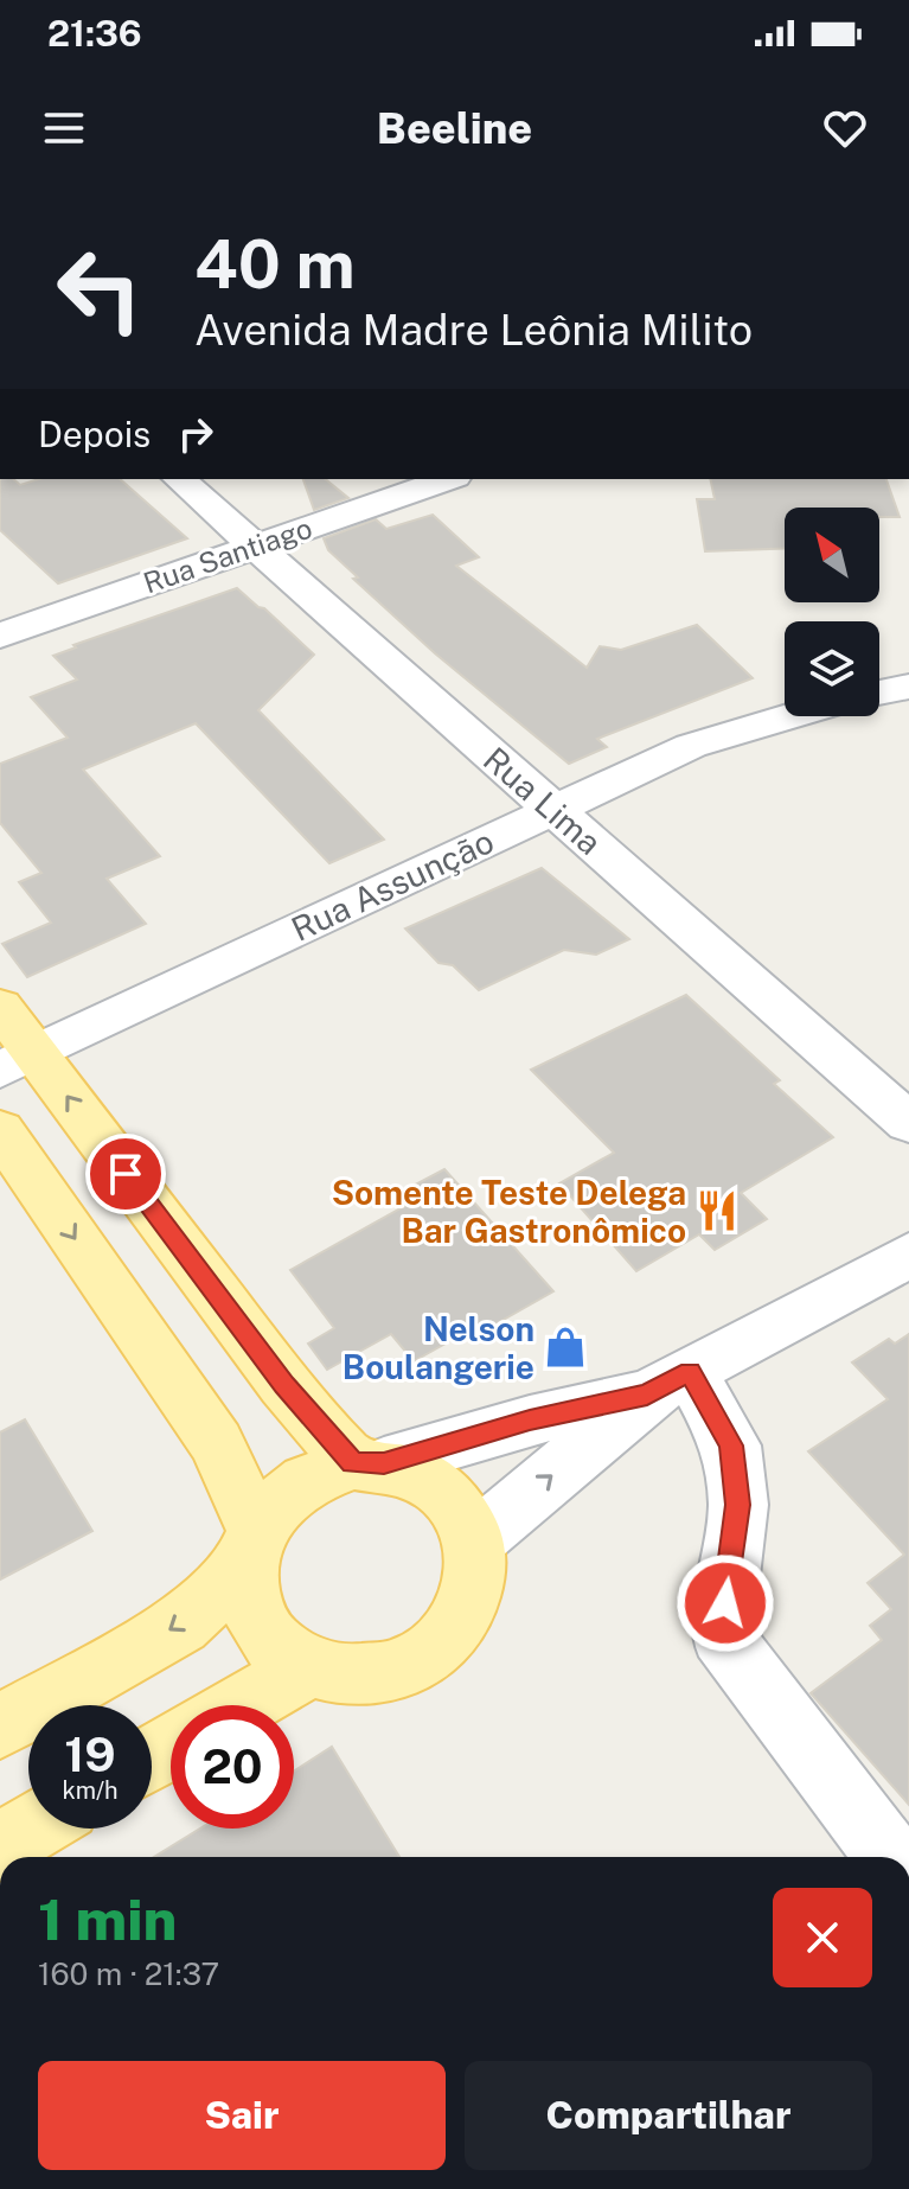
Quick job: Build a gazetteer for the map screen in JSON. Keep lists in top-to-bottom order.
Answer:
{
  "streets": {
    "street": ["Rua Santiago", "Rua Lima", "Rua Assunção"]
  },
  "crossings": [
    ["Rua Santiago", "Rua Lima"],
    ["Rua Lima", "Rua Assunção"]
  ],
  "places": {
    "restaurant": ["Somente Teste Delega Bar Gastronômico"],
    "shop": ["Nelson Boulangerie"]
  },
  "north": "top left",
  "page": {
    "status": "21:36",
    "header": "Beeline",
    "turn": ["40 m", "Avenida Madre Leônia Milito"],
    "then": "Depois",
    "speed": "19 km/h",
    "limit": "20",
    "heading": ["1 min", "160 m · 21:37"],
    "buttons": ["Sair", "Compartilhar"]
  }
}
